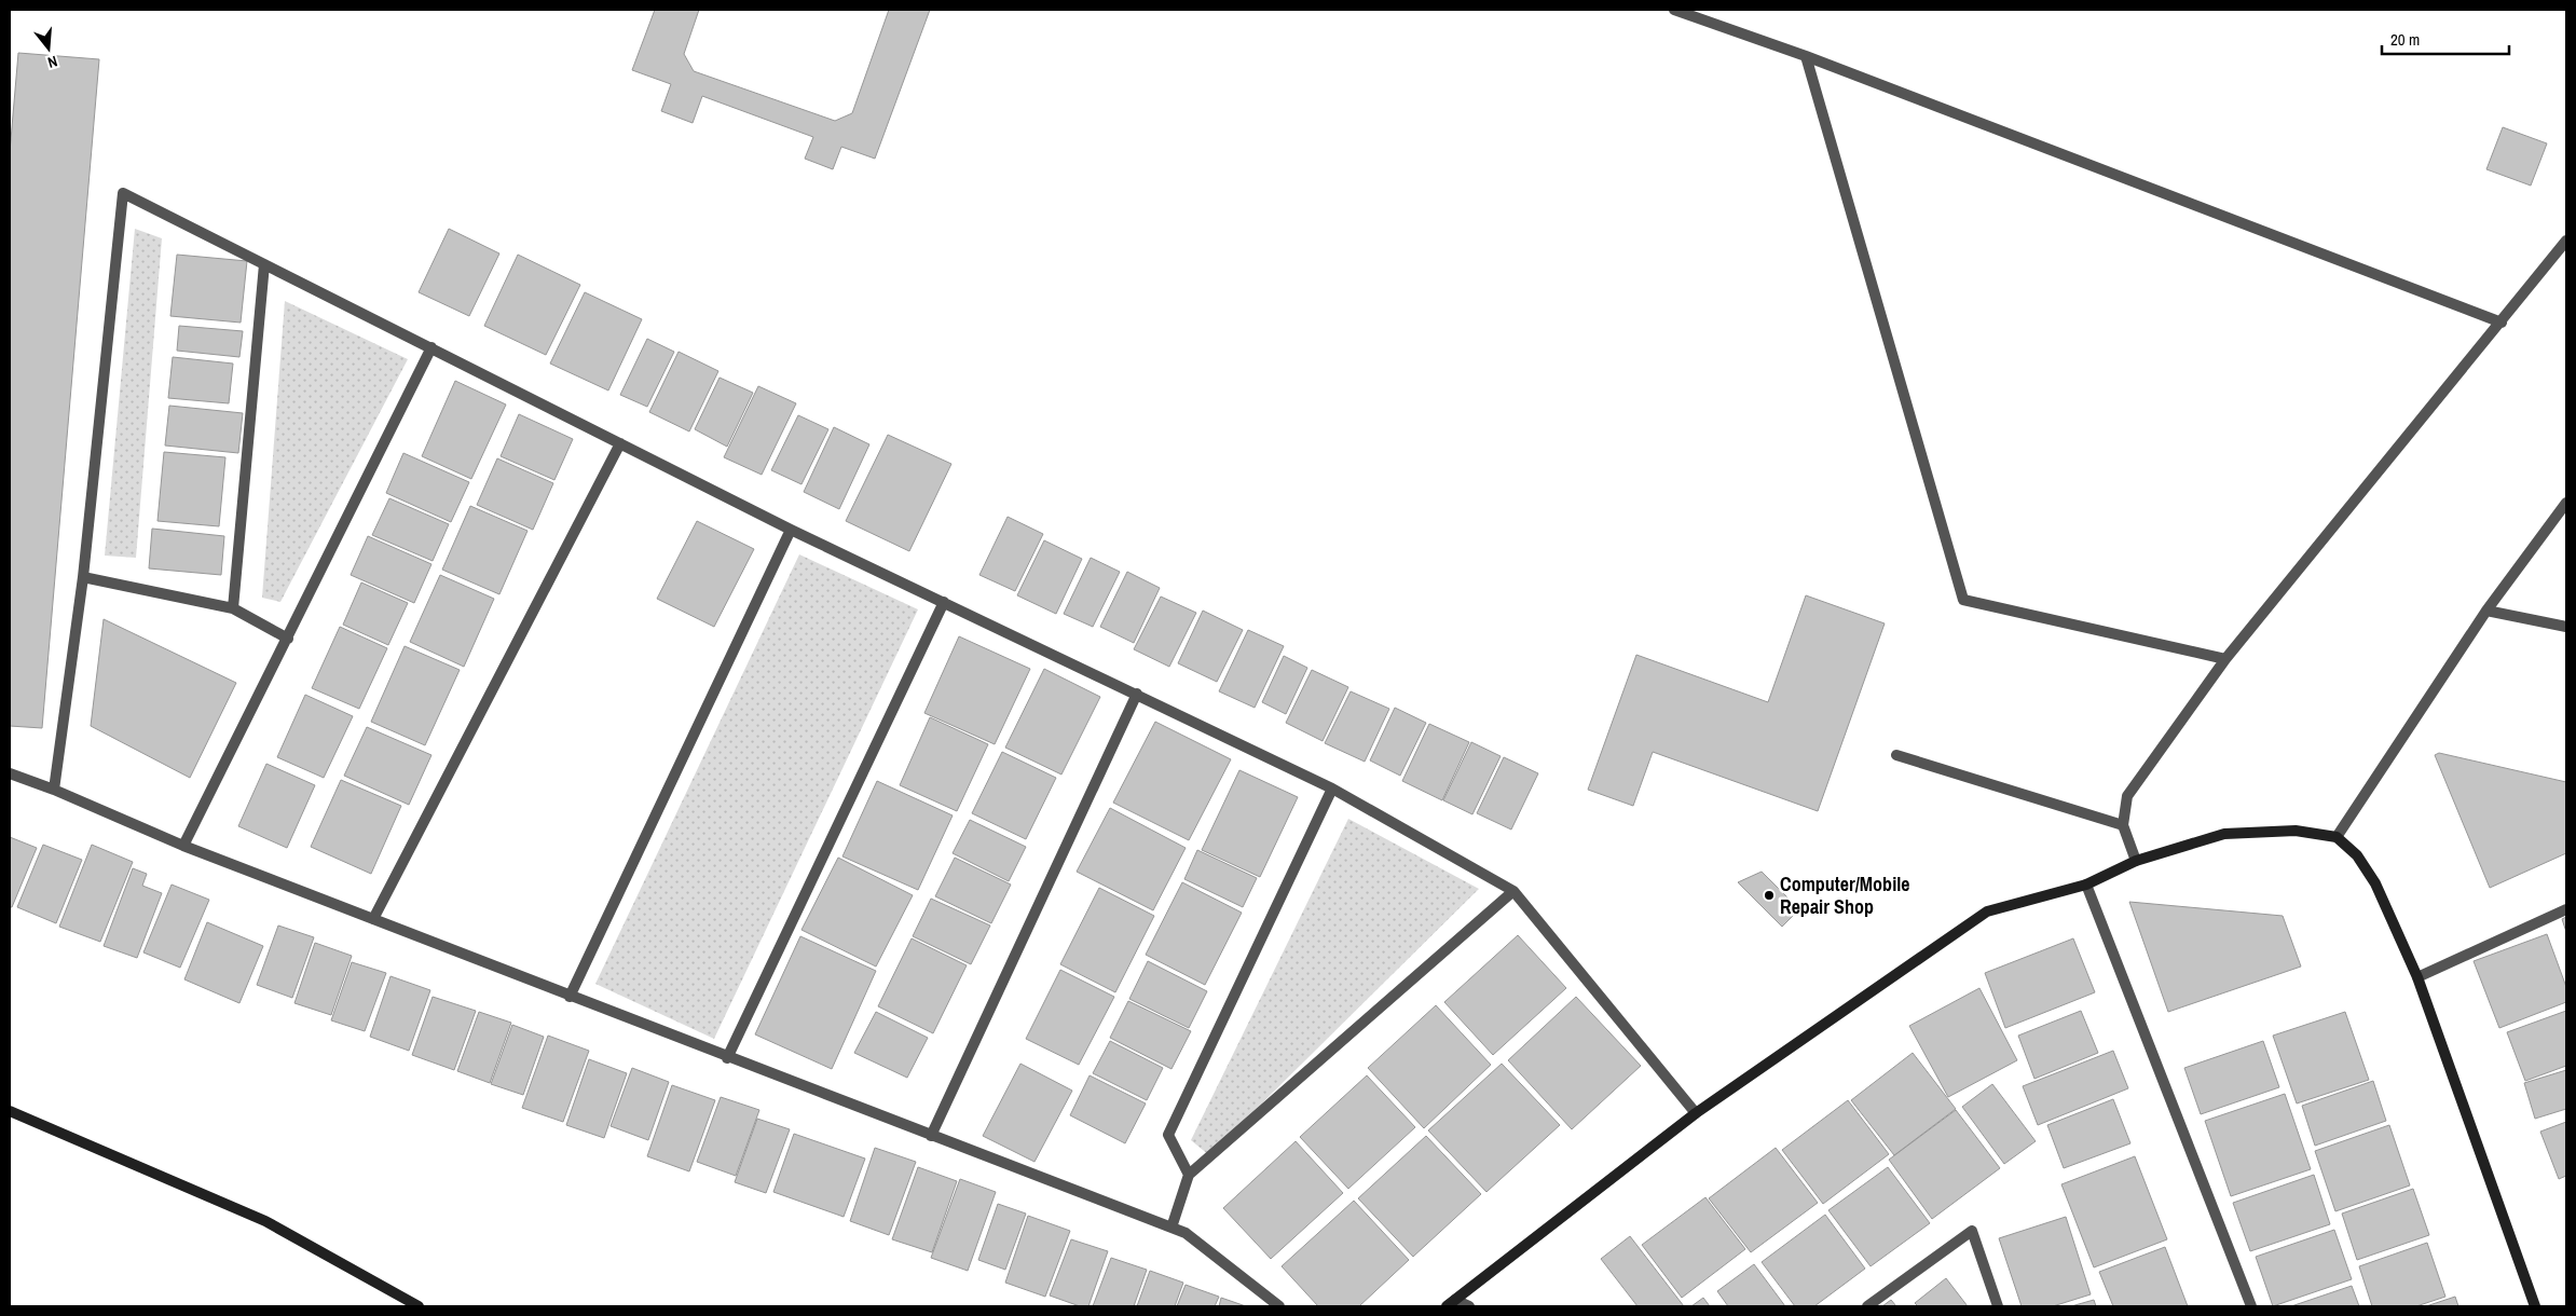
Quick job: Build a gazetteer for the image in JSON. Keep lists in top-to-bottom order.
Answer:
{
  "places": ["Computer/Mobile Repair Shop"],
  "scale_bar": "20 m",
  "north": "bottom"
}
